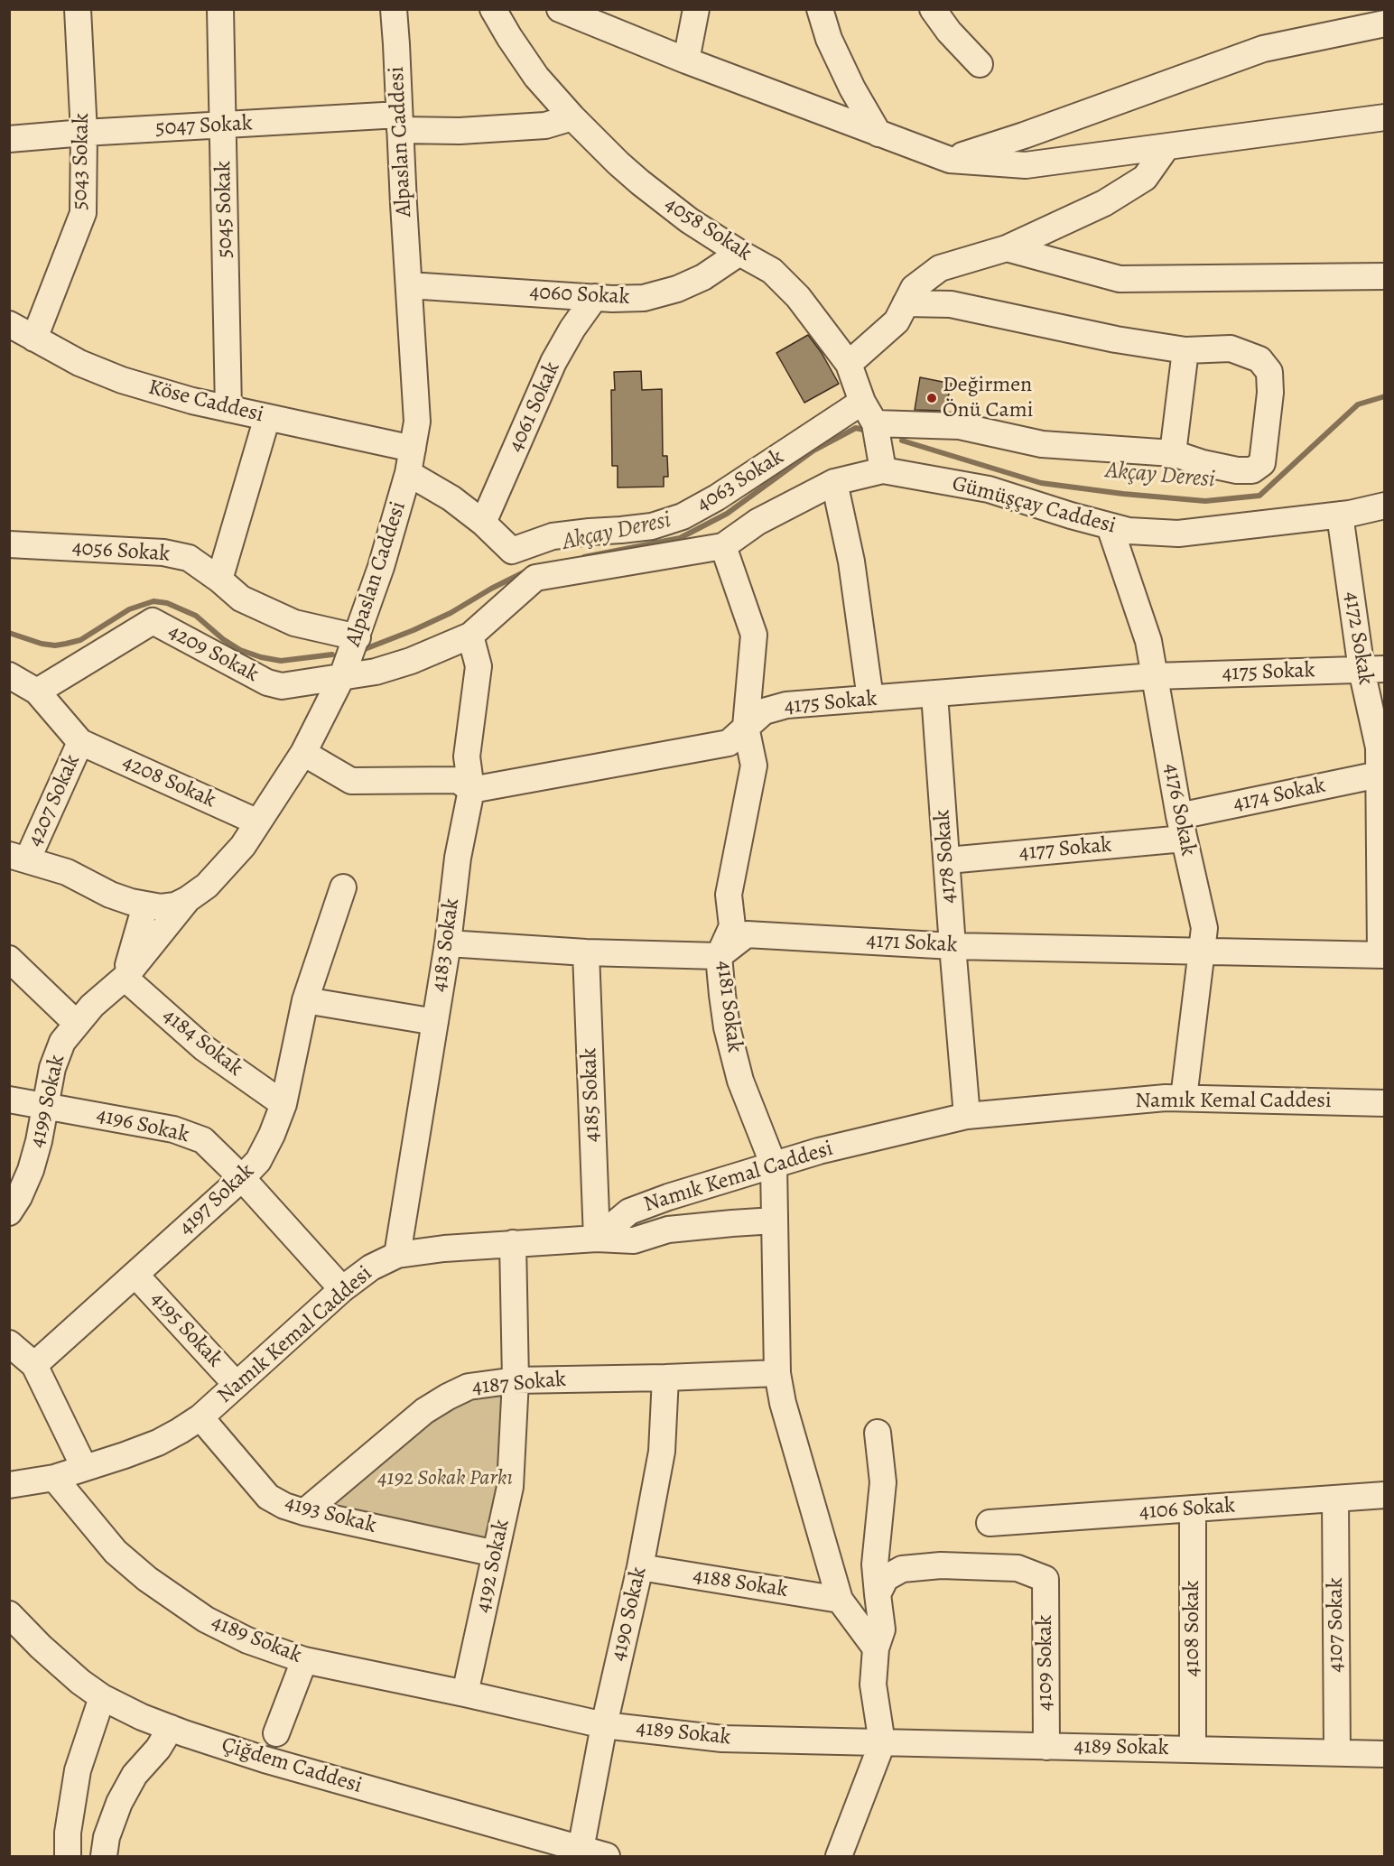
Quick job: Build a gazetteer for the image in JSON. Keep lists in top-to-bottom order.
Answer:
{
  "streets": {
    "street": [
      "5047 Sokak",
      "Alpaslan Caddesi",
      "5043 Sokak",
      "5045 Sokak",
      "4058 Sokak",
      "4060 Sokak",
      "Köse Caddesi",
      "4061 Sokak",
      "4063 Sokak",
      "Gümüşçay Caddesi",
      "4056 Sokak",
      "4172 Sokak",
      "4209 Sokak",
      "4175 Sokak",
      "4208 Sokak",
      "4174 Sokak",
      "4207 Sokak",
      "4176 Sokak",
      "4177 Sokak",
      "4178 Sokak",
      "4171 Sokak",
      "4183 Sokak",
      "4181 Sokak",
      "4184 Sokak",
      "4185 Sokak",
      "4199 Sokak",
      "Namık Kemal Caddesi",
      "4196 Sokak",
      "4197 Sokak",
      "4195 Sokak",
      "4187 Sokak",
      "4106 Sokak",
      "4193 Sokak",
      "4192 Sokak",
      "4188 Sokak",
      "4190 Sokak",
      "4107 Sokak",
      "4108 Sokak",
      "4189 Sokak",
      "4109 Sokak",
      "Çiğdem Caddesi"
    ]
  },
  "crossings": [
    ["5047 Sokak", "Alpaslan Caddesi"],
    ["5047 Sokak", "5043 Sokak"],
    ["5047 Sokak", "5045 Sokak"],
    ["5047 Sokak", "4058 Sokak"],
    ["Alpaslan Caddesi", "4060 Sokak"],
    ["Alpaslan Caddesi", "Köse Caddesi"],
    ["Alpaslan Caddesi", "4063 Sokak"],
    ["Alpaslan Caddesi", "Gümüşçay Caddesi"],
    ["Alpaslan Caddesi", "4056 Sokak"],
    ["Alpaslan Caddesi", "4209 Sokak"],
    ["Alpaslan Caddesi", "4208 Sokak"],
    ["Alpaslan Caddesi", "4207 Sokak"],
    ["Alpaslan Caddesi", "4199 Sokak"],
    ["5043 Sokak", "Köse Caddesi"],
    ["5045 Sokak", "Köse Caddesi"],
    ["4058 Sokak", "4060 Sokak"],
    ["4058 Sokak", "4063 Sokak"],
    ["4058 Sokak", "Gümüşçay Caddesi"],
    ["4060 Sokak", "4061 Sokak"],
    ["Köse Caddesi", "4063 Sokak"],
    ["4061 Sokak", "4063 Sokak"],
    ["Gümüşçay Caddesi", "4172 Sokak"],
    ["Gümüşçay Caddesi", "4209 Sokak"],
    ["Gümüşçay Caddesi", "4176 Sokak"],
    ["Gümüşçay Caddesi", "4183 Sokak"],
    ["Gümüşçay Caddesi", "4181 Sokak"],
    ["4172 Sokak", "4175 Sokak"],
    ["4172 Sokak", "4174 Sokak"],
    ["4172 Sokak", "4171 Sokak"],
    ["4209 Sokak", "4207 Sokak"],
    ["4175 Sokak", "4176 Sokak"],
    ["4175 Sokak", "4178 Sokak"],
    ["4175 Sokak", "4183 Sokak"],
    ["4175 Sokak", "4181 Sokak"],
    ["4208 Sokak", "4207 Sokak"],
    ["4174 Sokak", "4176 Sokak"],
    ["4174 Sokak", "4177 Sokak"],
    ["4176 Sokak", "4177 Sokak"],
    ["4176 Sokak", "4171 Sokak"],
    ["4176 Sokak", "Namık Kemal Caddesi"],
    ["4177 Sokak", "4178 Sokak"],
    ["4178 Sokak", "4171 Sokak"],
    ["4178 Sokak", "Namık Kemal Caddesi"],
    ["4171 Sokak", "4181 Sokak"],
    ["4183 Sokak", "Namık Kemal Caddesi"],
    ["4181 Sokak", "Namık Kemal Caddesi"],
    ["4181 Sokak", "4187 Sokak"],
    ["4181 Sokak", "4188 Sokak"],
    ["4184 Sokak", "4199 Sokak"],
    ["4184 Sokak", "4197 Sokak"],
    ["4185 Sokak", "Namık Kemal Caddesi"],
    ["4199 Sokak", "4196 Sokak"],
    ["Namık Kemal Caddesi", "4196 Sokak"],
    ["Namık Kemal Caddesi", "4195 Sokak"],
    ["Namık Kemal Caddesi", "4193 Sokak"],
    ["Namık Kemal Caddesi", "4192 Sokak"],
    ["Namık Kemal Caddesi", "4189 Sokak"],
    ["4196 Sokak", "4197 Sokak"],
    ["4197 Sokak", "4195 Sokak"],
    ["4187 Sokak", "4193 Sokak"],
    ["4187 Sokak", "4192 Sokak"],
    ["4187 Sokak", "4190 Sokak"],
    ["4106 Sokak", "4107 Sokak"],
    ["4106 Sokak", "4108 Sokak"],
    ["4193 Sokak", "4192 Sokak"],
    ["4192 Sokak", "4189 Sokak"],
    ["4188 Sokak", "4190 Sokak"],
    ["4190 Sokak", "4189 Sokak"],
    ["4190 Sokak", "Çiğdem Caddesi"],
    ["4107 Sokak", "4189 Sokak"],
    ["4108 Sokak", "4189 Sokak"],
    ["4189 Sokak", "4109 Sokak"]
  ],
  "water": ["Akçay Deresi"],
  "parks": ["4192 Sokak Parkı"],
  "places": ["Değirmen Önü Cami"]
}
